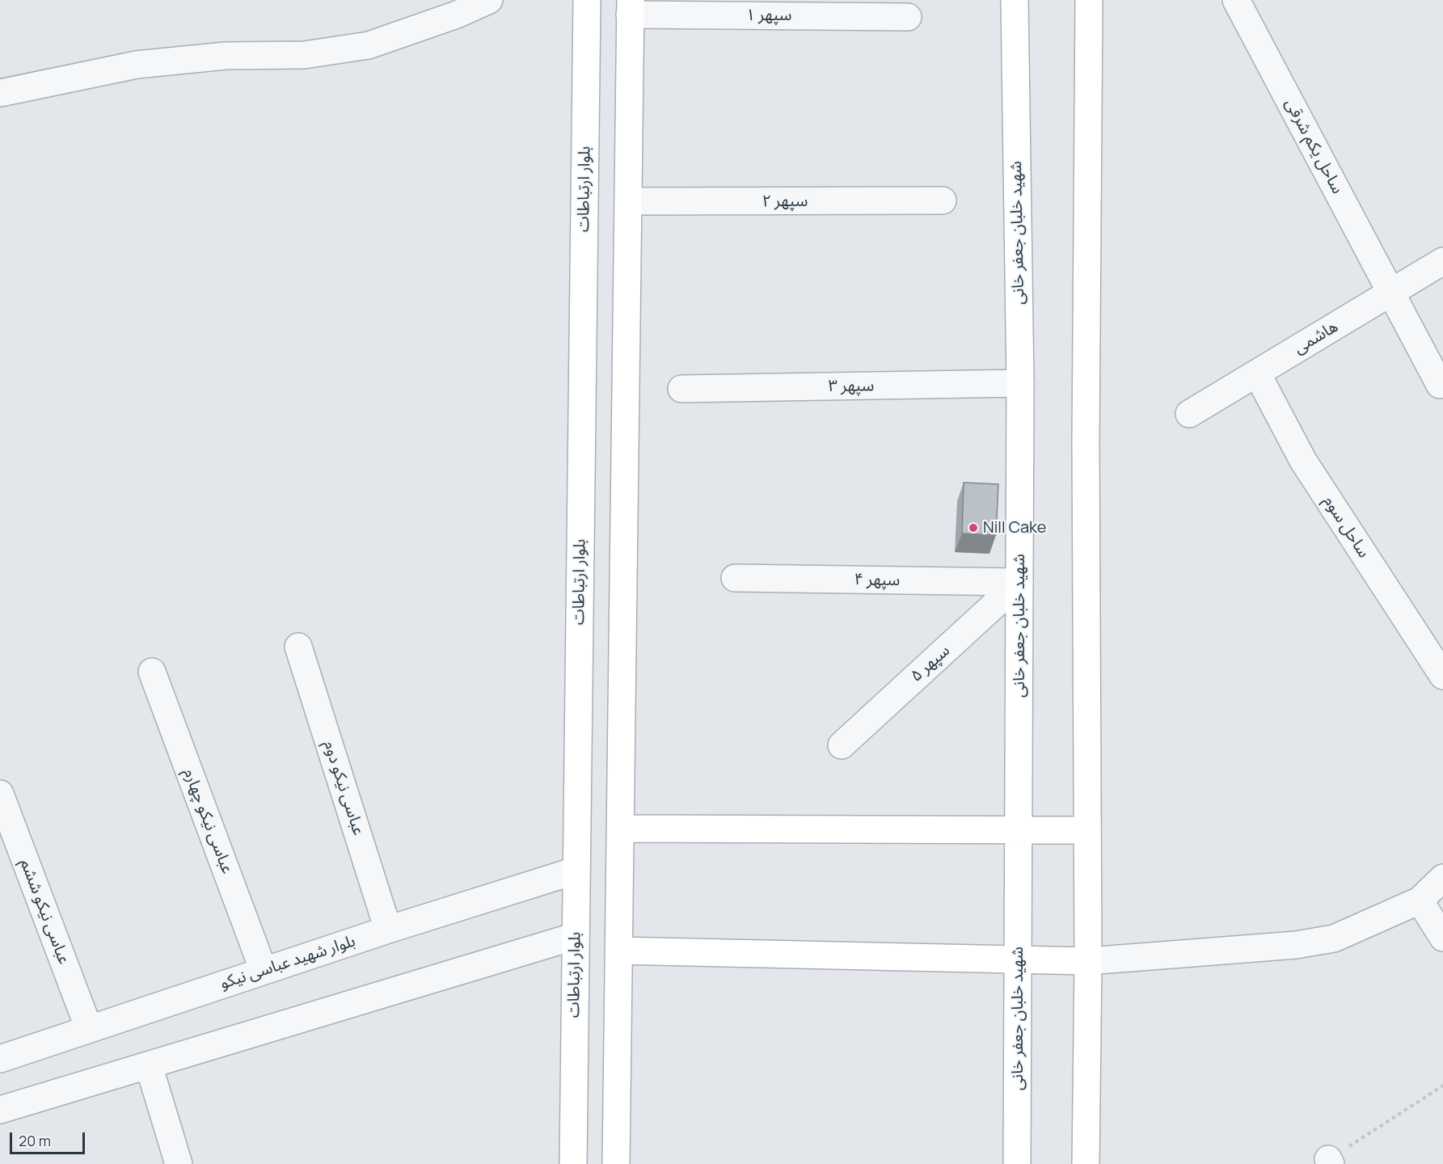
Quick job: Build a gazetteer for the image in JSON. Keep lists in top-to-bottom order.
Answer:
{
  "streets": {
    "street": [
      "سپهر ۱",
      "ساحل یکم شرقی",
      "بلوار ارتباطات",
      "سپهر ۲",
      "شهید خلبان جعفر خانی",
      "هاشمی",
      "سپهر ۳",
      "ساحل سوم",
      "سپهر ۴",
      "سپهر ۵",
      "عباسی نیکو دوم",
      "عباسی نیکو چهارم",
      "عباسی نیکو ششم",
      "بلوار شهید عباسی نیکو"
    ]
  },
  "crossings": [
    ["ساحل یکم شرقی", "هاشمی"],
    ["بلوار ارتباطات", "بلوار شهید عباسی نیکو"],
    ["شهید خلبان جعفر خانی", "سپهر ۳"],
    ["شهید خلبان جعفر خانی", "سپهر ۴"],
    ["شهید خلبان جعفر خانی", "سپهر ۵"],
    ["هاشمی", "ساحل سوم"],
    ["سپهر ۴", "سپهر ۵"],
    ["عباسی نیکو دوم", "بلوار شهید عباسی نیکو"],
    ["عباسی نیکو چهارم", "بلوار شهید عباسی نیکو"],
    ["عباسی نیکو ششم", "بلوار شهید عباسی نیکو"]
  ],
  "places": ["Nill Cake"],
  "scale_bar": "20 m"
}
